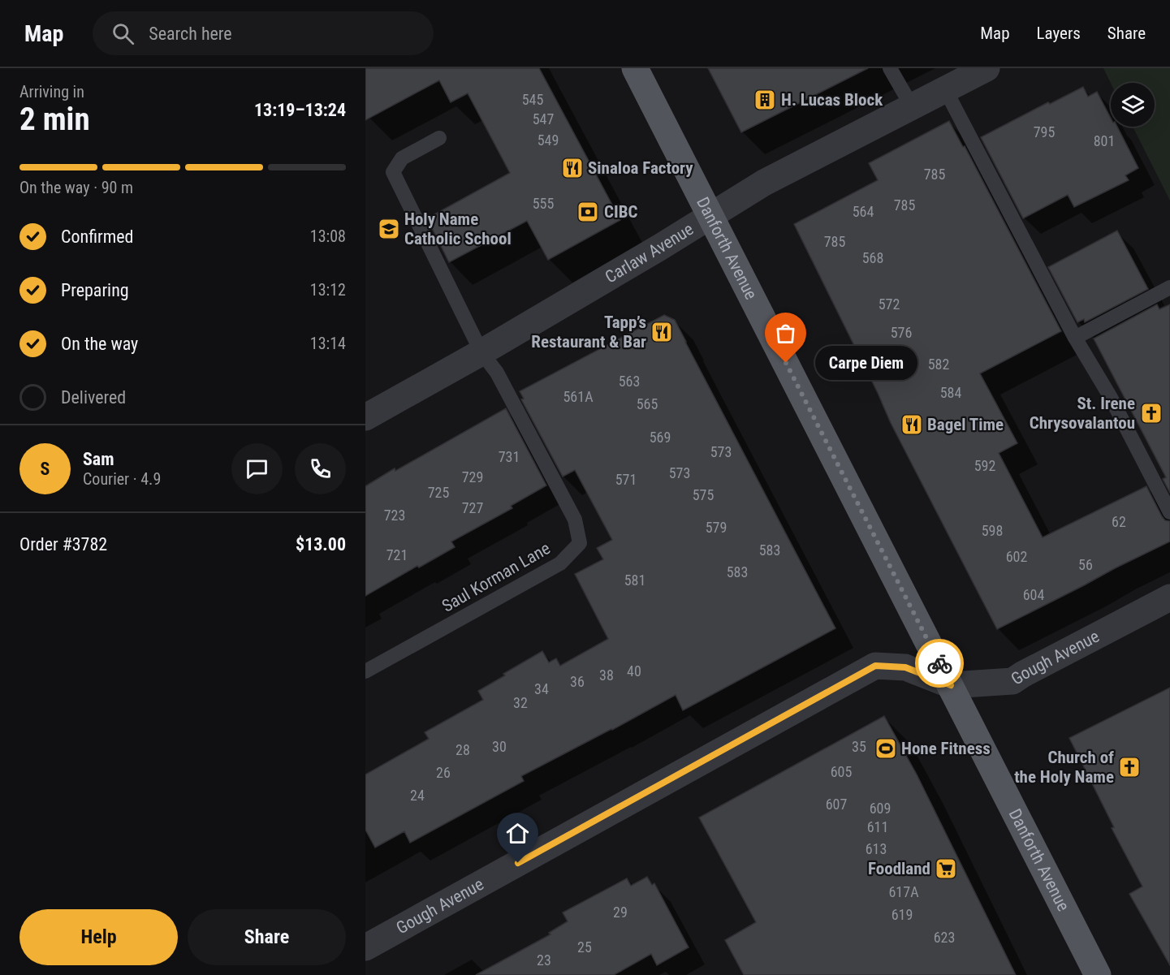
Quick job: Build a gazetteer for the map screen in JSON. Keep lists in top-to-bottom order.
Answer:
{
  "streets": {
    "main road": ["Danforth Avenue"],
    "street": ["Carlaw Avenue", "Gough Avenue"],
    "lane": ["Saul Korman Lane"]
  },
  "crossings": [
    ["Danforth Avenue", "Carlaw Avenue"],
    ["Danforth Avenue", "Gough Avenue"],
    ["Carlaw Avenue", "Saul Korman Lane"]
  ],
  "places": {
    "building": ["H. Lucas Block"],
    "restaurant": ["Sinaloa Factory", "Tapp’s Restaurant & Bar", "Bagel Time"],
    "bank": ["CIBC"],
    "school or university": ["Holy Name Catholic School"],
    "other": ["Carpe Diem"],
    "church": ["St. Irene Chrysovalantou", "Church of the Holy Name"],
    "sports": ["Hone Fitness"],
    "supermarket": ["Foodland"]
  },
  "house_numbers": [
    "545",
    "547",
    "795",
    "549",
    "801",
    "785",
    "555",
    "785",
    "564",
    "785",
    "568",
    "572",
    "576",
    "582",
    "563",
    "584",
    "561A",
    "565",
    "569",
    "573",
    "731",
    "592",
    "573",
    "729",
    "571",
    "725",
    "575",
    "727",
    "723",
    "62",
    "579",
    "598",
    "583",
    "721",
    "602",
    "56",
    "583",
    "581",
    "604",
    "40",
    "38",
    "36",
    "34",
    "32",
    "30",
    "35",
    "28",
    "605",
    "26",
    "24",
    "607",
    "609",
    "611",
    "613",
    "617A",
    "29",
    "619",
    "623",
    "25",
    "23"
  ],
  "page": {
    "header": "Map",
    "search": "Search here",
    "nav": ["Map", "Layers", "Share"],
    "heading": ["2 min", "Arriving in", "13:19–13:24"],
    "panel": [
      "Sam",
      "Courier · 4.9",
      "Order #3782",
      "$13.00"
    ],
    "bar": "On the way · 90 m",
    "list": [
      ["Confirmed", "13:08"],
      ["Preparing", "13:12"],
      ["On the way", "13:14"],
      "Delivered"
    ],
    "bubble": "Carpe Diem",
    "round": "S",
    "buttons": ["Help", "Share"]
  }
}
